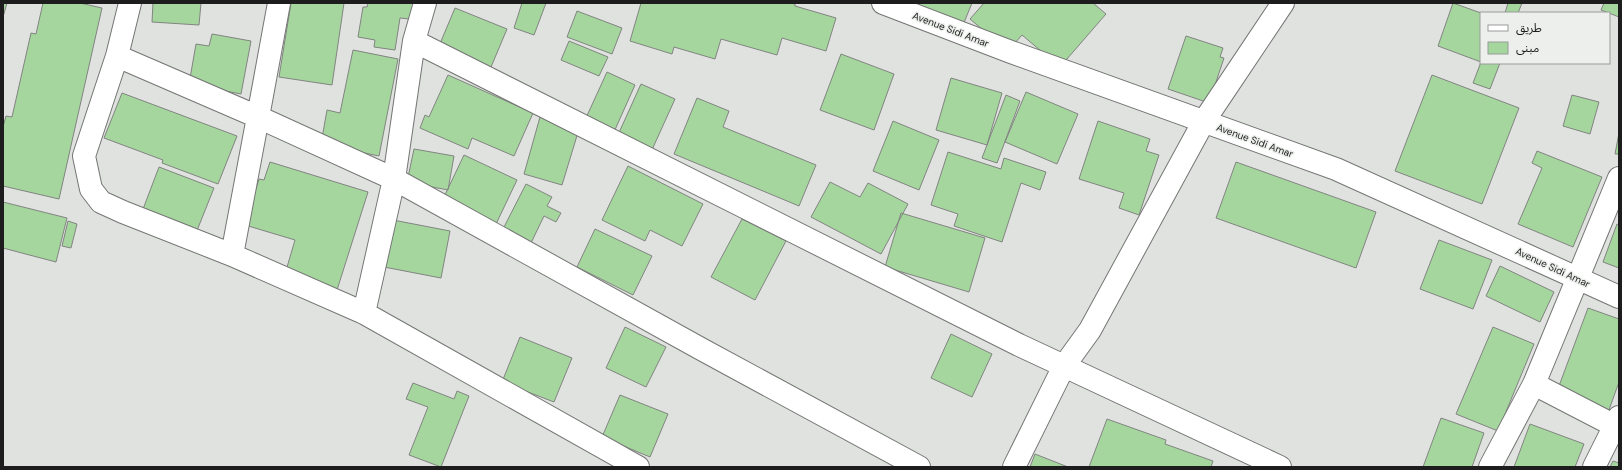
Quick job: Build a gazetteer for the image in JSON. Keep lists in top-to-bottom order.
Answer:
{
  "streets": {
    "street": ["Avenue Sidi Amar"]
  },
  "legend": ["طريق", "مبنى"]
}
